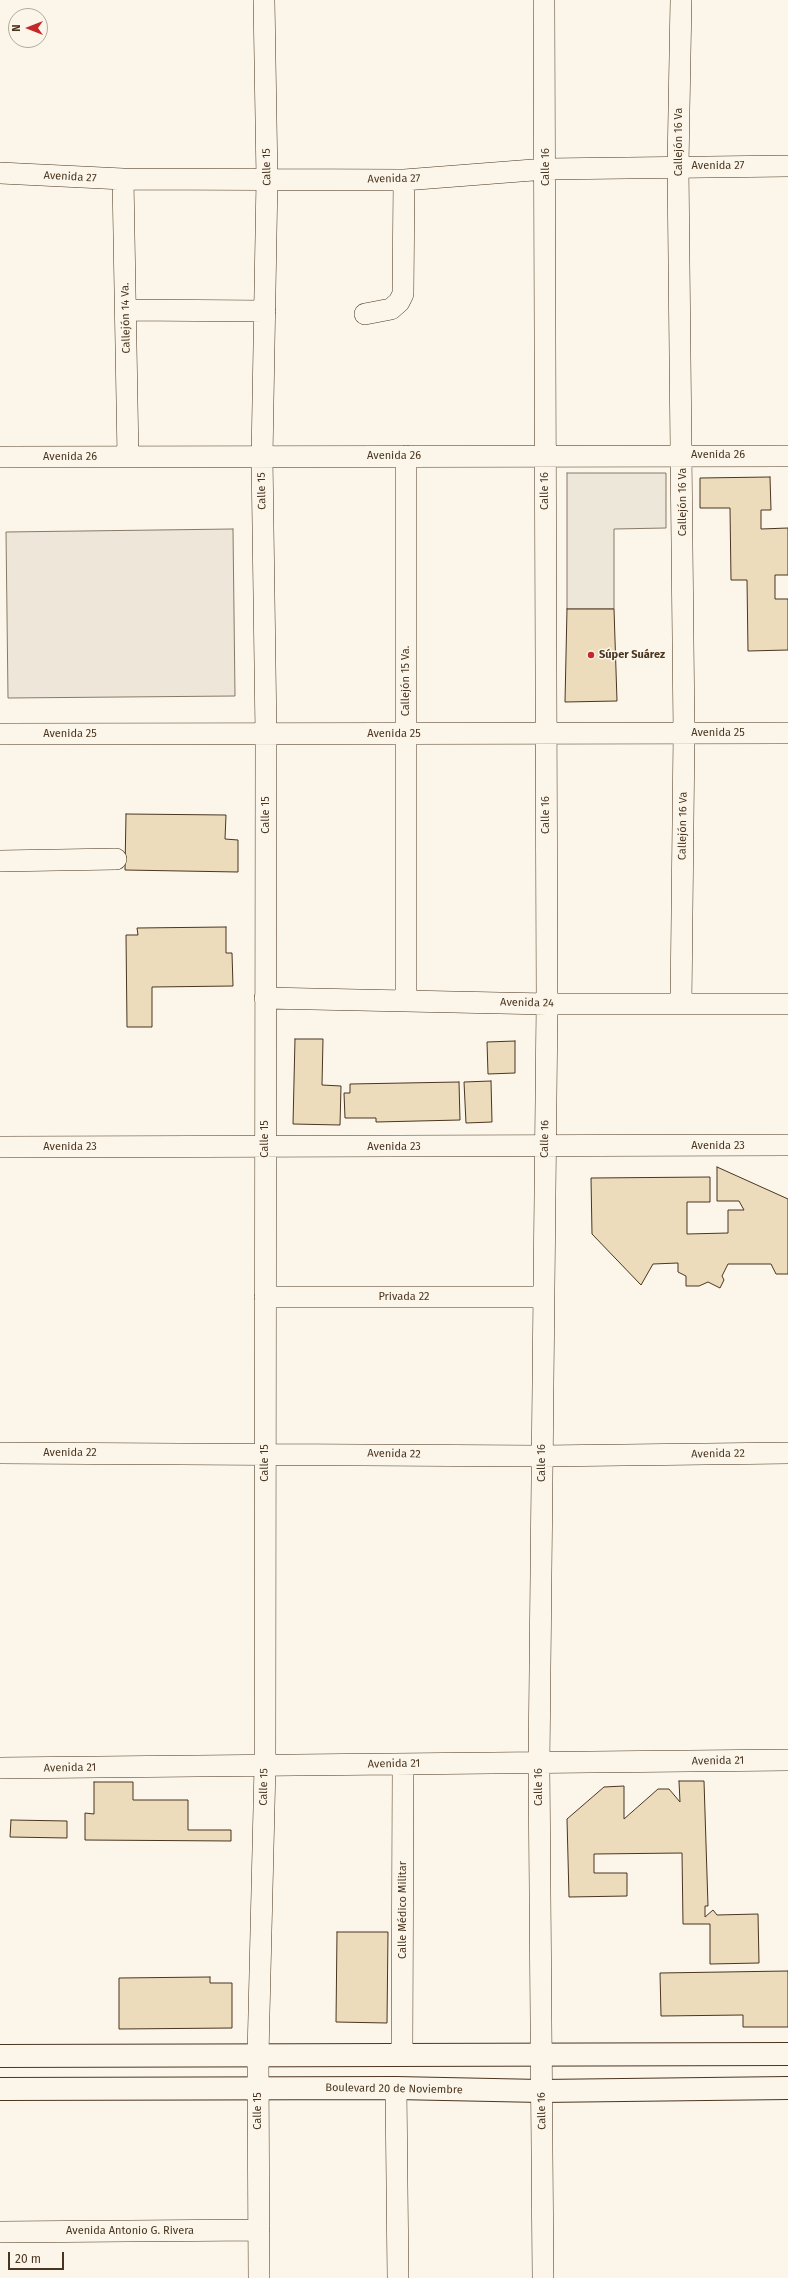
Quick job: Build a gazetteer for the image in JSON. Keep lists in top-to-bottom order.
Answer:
{
  "streets": {
    "main road": ["Boulevard 20 de Noviembre"],
    "street": [
      "Callejón 16 Va",
      "Avenida 27",
      "Calle 15",
      "Calle 16",
      "Callejón 14 Va.",
      "Avenida 26",
      "Callejón 15 Va.",
      "Avenida 25",
      "Avenida 24",
      "Avenida 23",
      "Privada 22",
      "Avenida 22",
      "Avenida 21",
      "Calle Médico Militar",
      "Avenida Antonio G. Rivera"
    ]
  },
  "crossings": [
    ["Callejón 16 Va", "Avenida 27"],
    ["Callejón 16 Va", "Avenida 26"],
    ["Callejón 16 Va", "Avenida 25"],
    ["Callejón 16 Va", "Avenida 24"],
    ["Avenida 27", "Calle 15"],
    ["Avenida 27", "Calle 16"],
    ["Avenida 27", "Callejón 14 Va."],
    ["Calle 15", "Avenida 26"],
    ["Calle 15", "Avenida 25"],
    ["Calle 15", "Avenida 24"],
    ["Calle 15", "Avenida 23"],
    ["Calle 15", "Privada 22"],
    ["Calle 15", "Avenida 22"],
    ["Calle 15", "Avenida 21"],
    ["Calle 15", "Boulevard 20 de Noviembre"],
    ["Calle 15", "Avenida Antonio G. Rivera"],
    ["Calle 16", "Avenida 26"],
    ["Calle 16", "Avenida 25"],
    ["Calle 16", "Avenida 24"],
    ["Calle 16", "Avenida 23"],
    ["Calle 16", "Privada 22"],
    ["Calle 16", "Avenida 22"],
    ["Calle 16", "Avenida 21"],
    ["Calle 16", "Boulevard 20 de Noviembre"],
    ["Callejón 14 Va.", "Avenida 26"],
    ["Avenida 26", "Callejón 15 Va."],
    ["Callejón 15 Va.", "Avenida 25"],
    ["Callejón 15 Va.", "Avenida 24"],
    ["Avenida 21", "Calle Médico Militar"]
  ],
  "places": ["Súper Suárez"],
  "scale_bar": "20 m",
  "north": "left"
}
